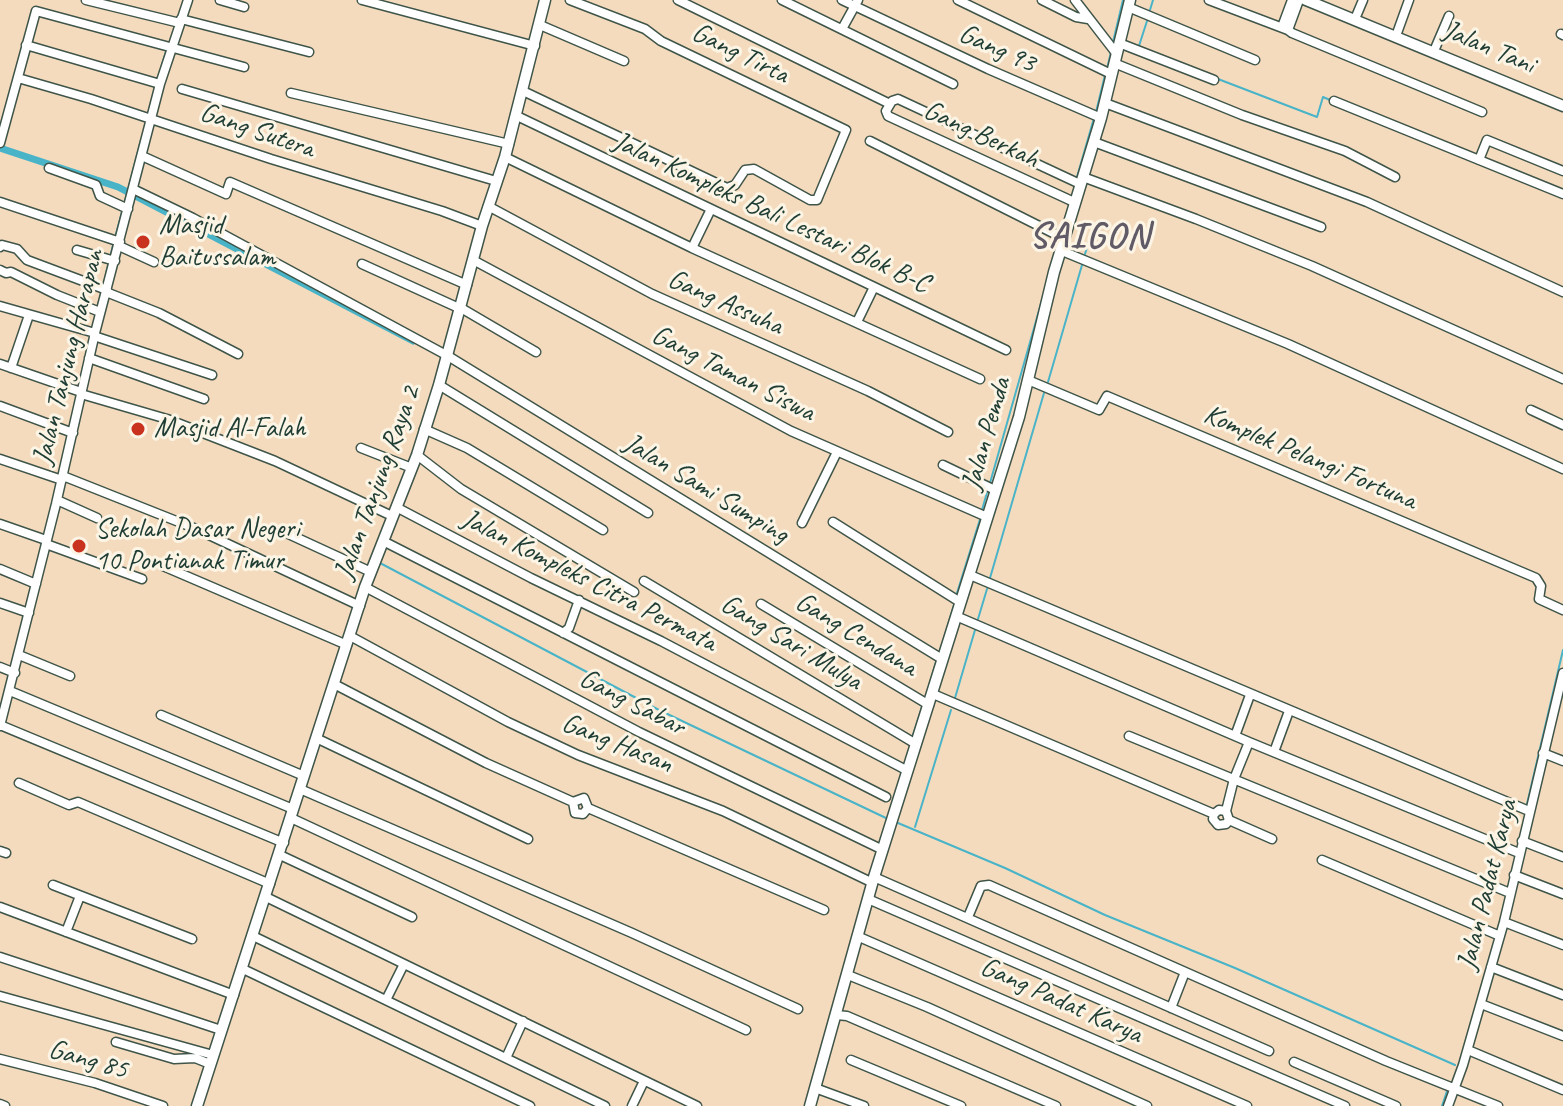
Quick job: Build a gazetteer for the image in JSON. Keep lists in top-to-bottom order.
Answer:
{
  "streets": {
    "street": [
      "Jalan Tani",
      "Gang 93",
      "Gang Tirta",
      "Gang Sutera",
      "Gang Berkah",
      "Jalan Kompleks Bali Lestari Blok B-C",
      "Gang Assuha",
      "Jalan Tanjung Harapan",
      "Gang Taman Siswa",
      "Jalan Pemda",
      "Komplek Pelangi Fortuna",
      "Jalan Tanjung Raya 2",
      "Jalan Sami Sumping",
      "Jalan Kompleks Citra Permata",
      "Gang Cendana",
      "Gang Sari Mulya",
      "Gang Sabar",
      "Gang Hasan",
      "Jalan Padat Karya",
      "Gang Padat Karya",
      "Gang 85"
    ]
  },
  "crossings": [
    ["Gang 93", "Jalan Pemda"],
    ["Gang Tirta", "Jalan Tanjung Raya 2"],
    ["Gang Sutera", "Jalan Tanjung Harapan"],
    ["Gang Sutera", "Jalan Tanjung Raya 2"],
    ["Gang Berkah", "Jalan Pemda"],
    ["Jalan Kompleks Bali Lestari Blok B-C", "Jalan Tanjung Raya 2"],
    ["Gang Assuha", "Jalan Tanjung Raya 2"],
    ["Jalan Tanjung Harapan", "Jalan Sami Sumping"],
    ["Jalan Tanjung Harapan", "Jalan Kompleks Citra Permata"],
    ["Gang Taman Siswa", "Jalan Pemda"],
    ["Gang Taman Siswa", "Jalan Tanjung Raya 2"],
    ["Jalan Pemda", "Komplek Pelangi Fortuna"],
    ["Jalan Pemda", "Jalan Sami Sumping"],
    ["Jalan Pemda", "Jalan Kompleks Citra Permata"],
    ["Jalan Pemda", "Gang Cendana"],
    ["Jalan Pemda", "Gang Sari Mulya"],
    ["Jalan Pemda", "Gang Sabar"],
    ["Jalan Pemda", "Gang Hasan"],
    ["Jalan Pemda", "Gang Padat Karya"],
    ["Jalan Tanjung Raya 2", "Jalan Sami Sumping"],
    ["Jalan Tanjung Raya 2", "Jalan Kompleks Citra Permata"],
    ["Jalan Tanjung Raya 2", "Gang Sabar"],
    ["Jalan Tanjung Raya 2", "Gang Hasan"]
  ],
  "districts": ["SAIGON"],
  "places": ["Masjid Baitussalam", "Masjid Al-Falah", "Sekolah Dasar Negeri 10 Pontianak Timur"]
}
